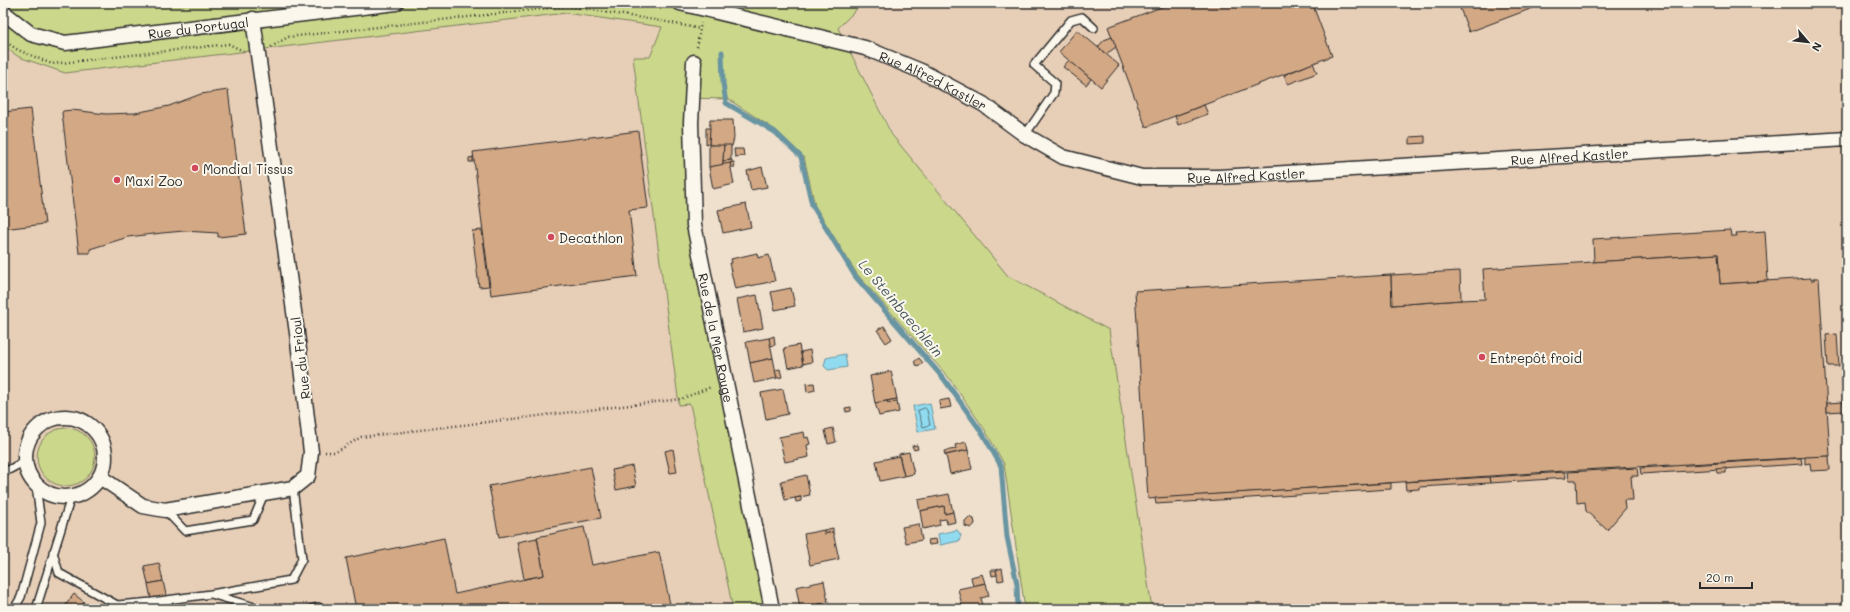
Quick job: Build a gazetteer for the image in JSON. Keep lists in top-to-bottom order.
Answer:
{
  "streets": {
    "street": [
      "Rue du Portugal",
      "Rue Alfred Kastler",
      "Rue de la Mer Rouge",
      "Rue du Frioul"
    ]
  },
  "crossings": [
    ["Rue du Portugal", "Rue du Frioul"]
  ],
  "water": ["Le Steinbaechlein"],
  "places": [
    "Mondial Tissus",
    "Maxi Zoo",
    "Decathlon",
    "Entrepôt froid"
  ],
  "scale_bar": "20 m",
  "north": "bottom right"
}
